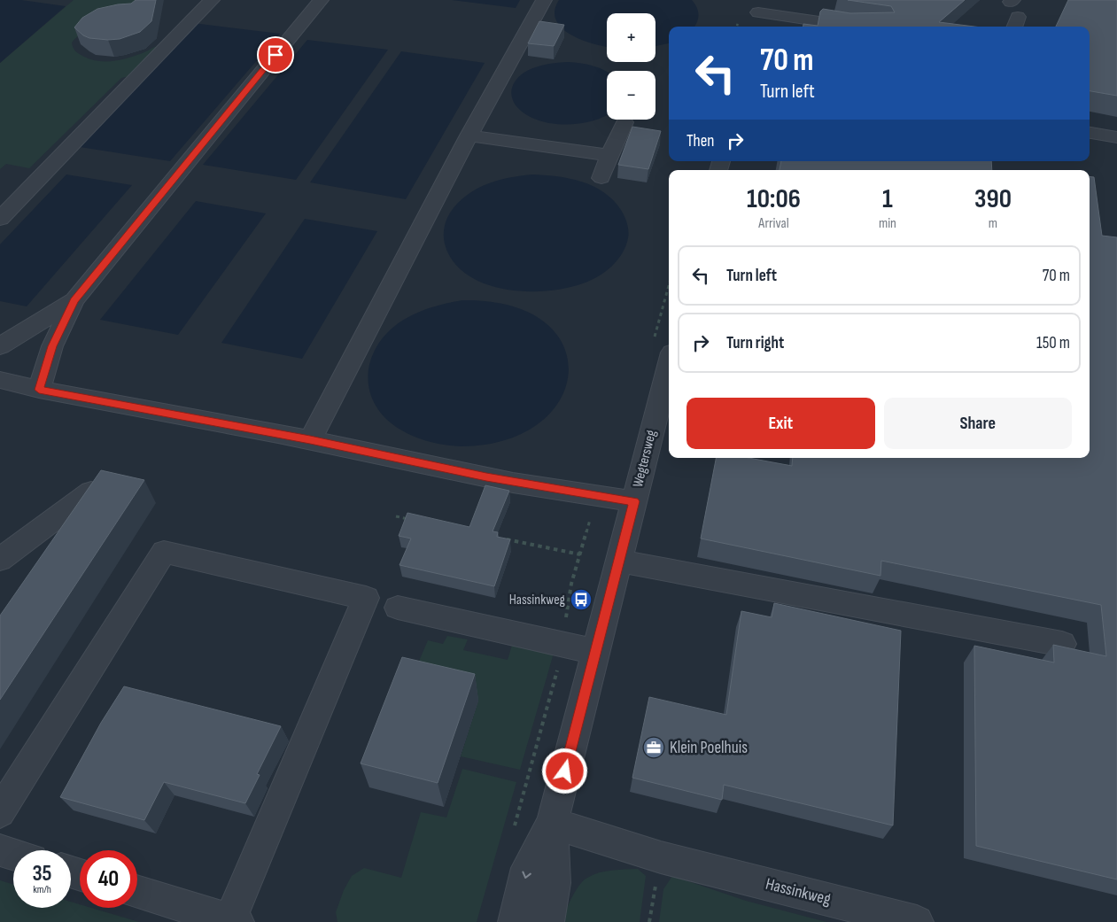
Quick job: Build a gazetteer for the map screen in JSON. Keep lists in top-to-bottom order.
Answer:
{
  "streets": {
    "street": ["Wegtersweg", "Hassinkweg"]
  },
  "crossings": [
    ["Wegtersweg", "Hassinkweg"]
  ],
  "places": {
    "bus stop": ["Hassinkweg"],
    "office": ["Klein Poelhuis"]
  },
  "page": {
    "map_buttons": ["+", "−"],
    "turn": ["70 m", "Turn left"],
    "then": "Then",
    "eta": [
      "10:06",
      "Arrival",
      "1",
      "min",
      "390",
      "m"
    ],
    "list": [
      {
        "name": "Turn left",
        "value": "70 m"
      },
      {
        "name": "Turn right",
        "value": "150 m"
      }
    ],
    "buttons": ["Exit", "Share"],
    "speed": "35 km/h",
    "limit": "40"
  }
}
